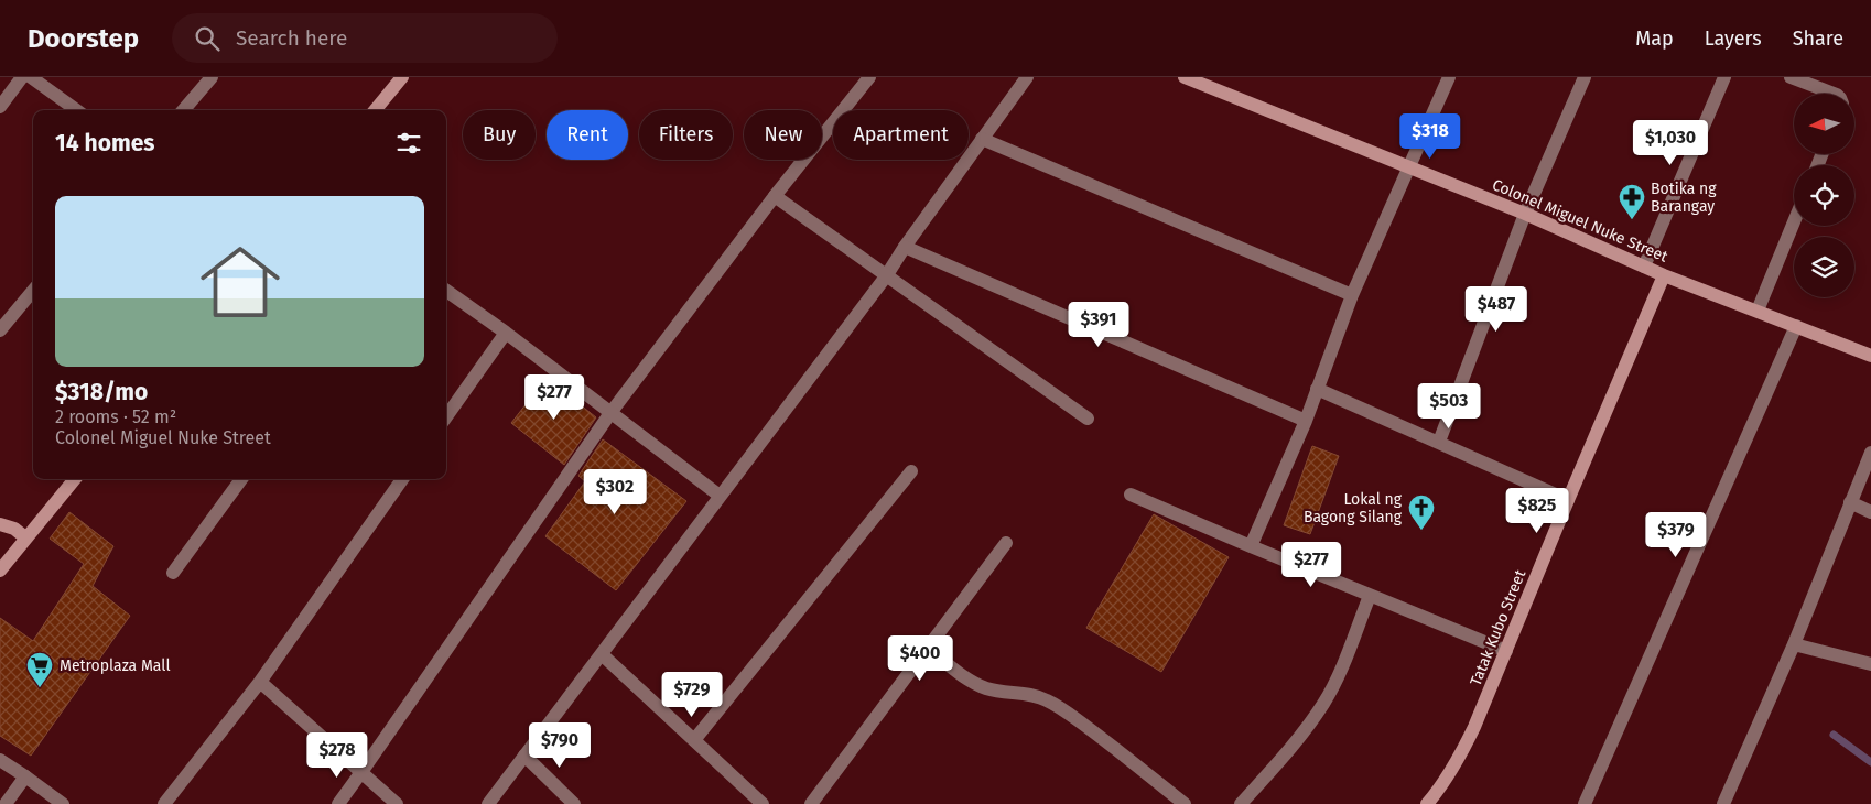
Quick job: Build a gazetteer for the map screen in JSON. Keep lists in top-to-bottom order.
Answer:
{
  "streets": {
    "street": ["Colonel Miguel Nuke Street", "Tatak Kubo Street"]
  },
  "crossings": [
    ["Colonel Miguel Nuke Street", "Tatak Kubo Street"]
  ],
  "places": {
    "pharmacy": ["Botika ng Barangay"],
    "church": ["Lokal ng Bagong Silang"],
    "supermarket": ["Metroplaza Mall"]
  },
  "north": "left",
  "page": {
    "header": "Doorstep",
    "search": "Search here",
    "nav": ["Map", "Layers", "Share"],
    "chip": [
      "Buy",
      "Rent",
      "Filters",
      "New",
      "Apartment"
    ],
    "heading": "14 homes",
    "price": [
      "$318",
      "$1,030",
      "$487",
      "$391",
      "$277",
      "$503",
      "$302",
      "$825",
      "$379",
      "$277",
      "$400",
      "$729",
      "$790",
      "$278"
    ],
    "list": [
      {
        "name": "$318/mo",
        "note": "2 rooms · 52 m² · Colonel Miguel Nuke Street"
      }
    ]
  }
}
